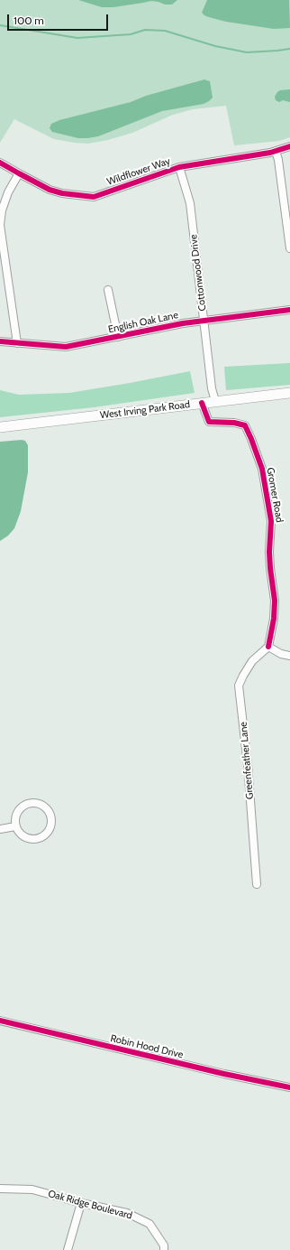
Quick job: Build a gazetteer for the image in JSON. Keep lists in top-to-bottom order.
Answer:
{
  "streets": {
    "main road": ["West Irving Park Road"],
    "street": [
      "Wildflower Way",
      "Cottonwood Drive",
      "English Oak Lane",
      "Gromer Road",
      "Greenfeather Lane",
      "Robin Hood Drive",
      "Oak Ridge Boulevard"
    ]
  },
  "crossings": [
    ["Wildflower Way", "Cottonwood Drive"],
    ["Cottonwood Drive", "English Oak Lane"],
    ["Cottonwood Drive", "West Irving Park Road"],
    ["West Irving Park Road", "Gromer Road"],
    ["Gromer Road", "Greenfeather Lane"]
  ],
  "scale_bar": "100 m"
}
